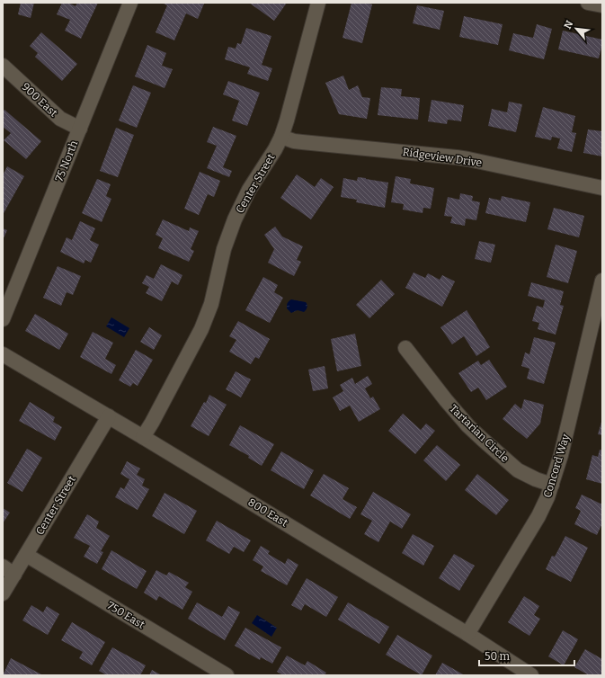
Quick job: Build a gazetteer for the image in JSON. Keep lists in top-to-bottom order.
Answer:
{
  "streets": {
    "street": [
      "900 East",
      "Ridgeview Drive",
      "75 North",
      "Center Street",
      "Tartarian Circle",
      "Concord Way",
      "800 East",
      "750 East"
    ]
  },
  "crossings": [
    ["900 East", "75 North"],
    ["Ridgeview Drive", "Center Street"],
    ["Center Street", "800 East"],
    ["Center Street", "750 East"],
    ["Tartarian Circle", "Concord Way"],
    ["Concord Way", "800 East"]
  ],
  "scale_bar": "50 m",
  "north": "top left"
}
